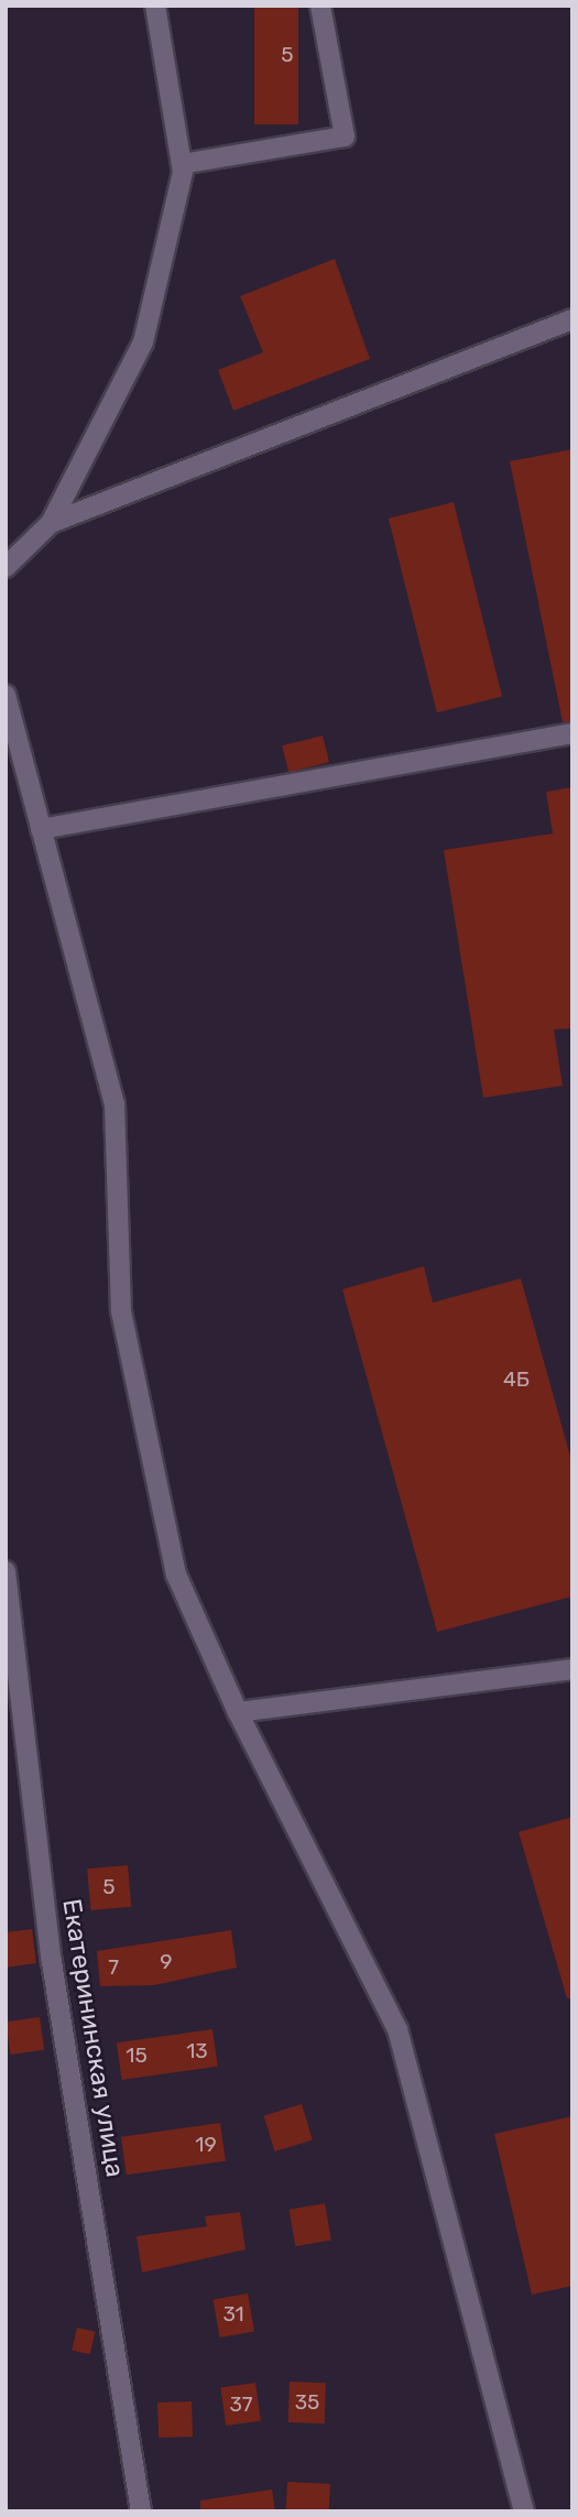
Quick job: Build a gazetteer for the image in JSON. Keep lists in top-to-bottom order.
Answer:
{
  "streets": {
    "street": ["Екатерининская улица"]
  },
  "house_numbers": [
    "5",
    "4Б",
    "5",
    "9",
    "7",
    "13",
    "15",
    "19",
    "31",
    "35",
    "37"
  ]
}
